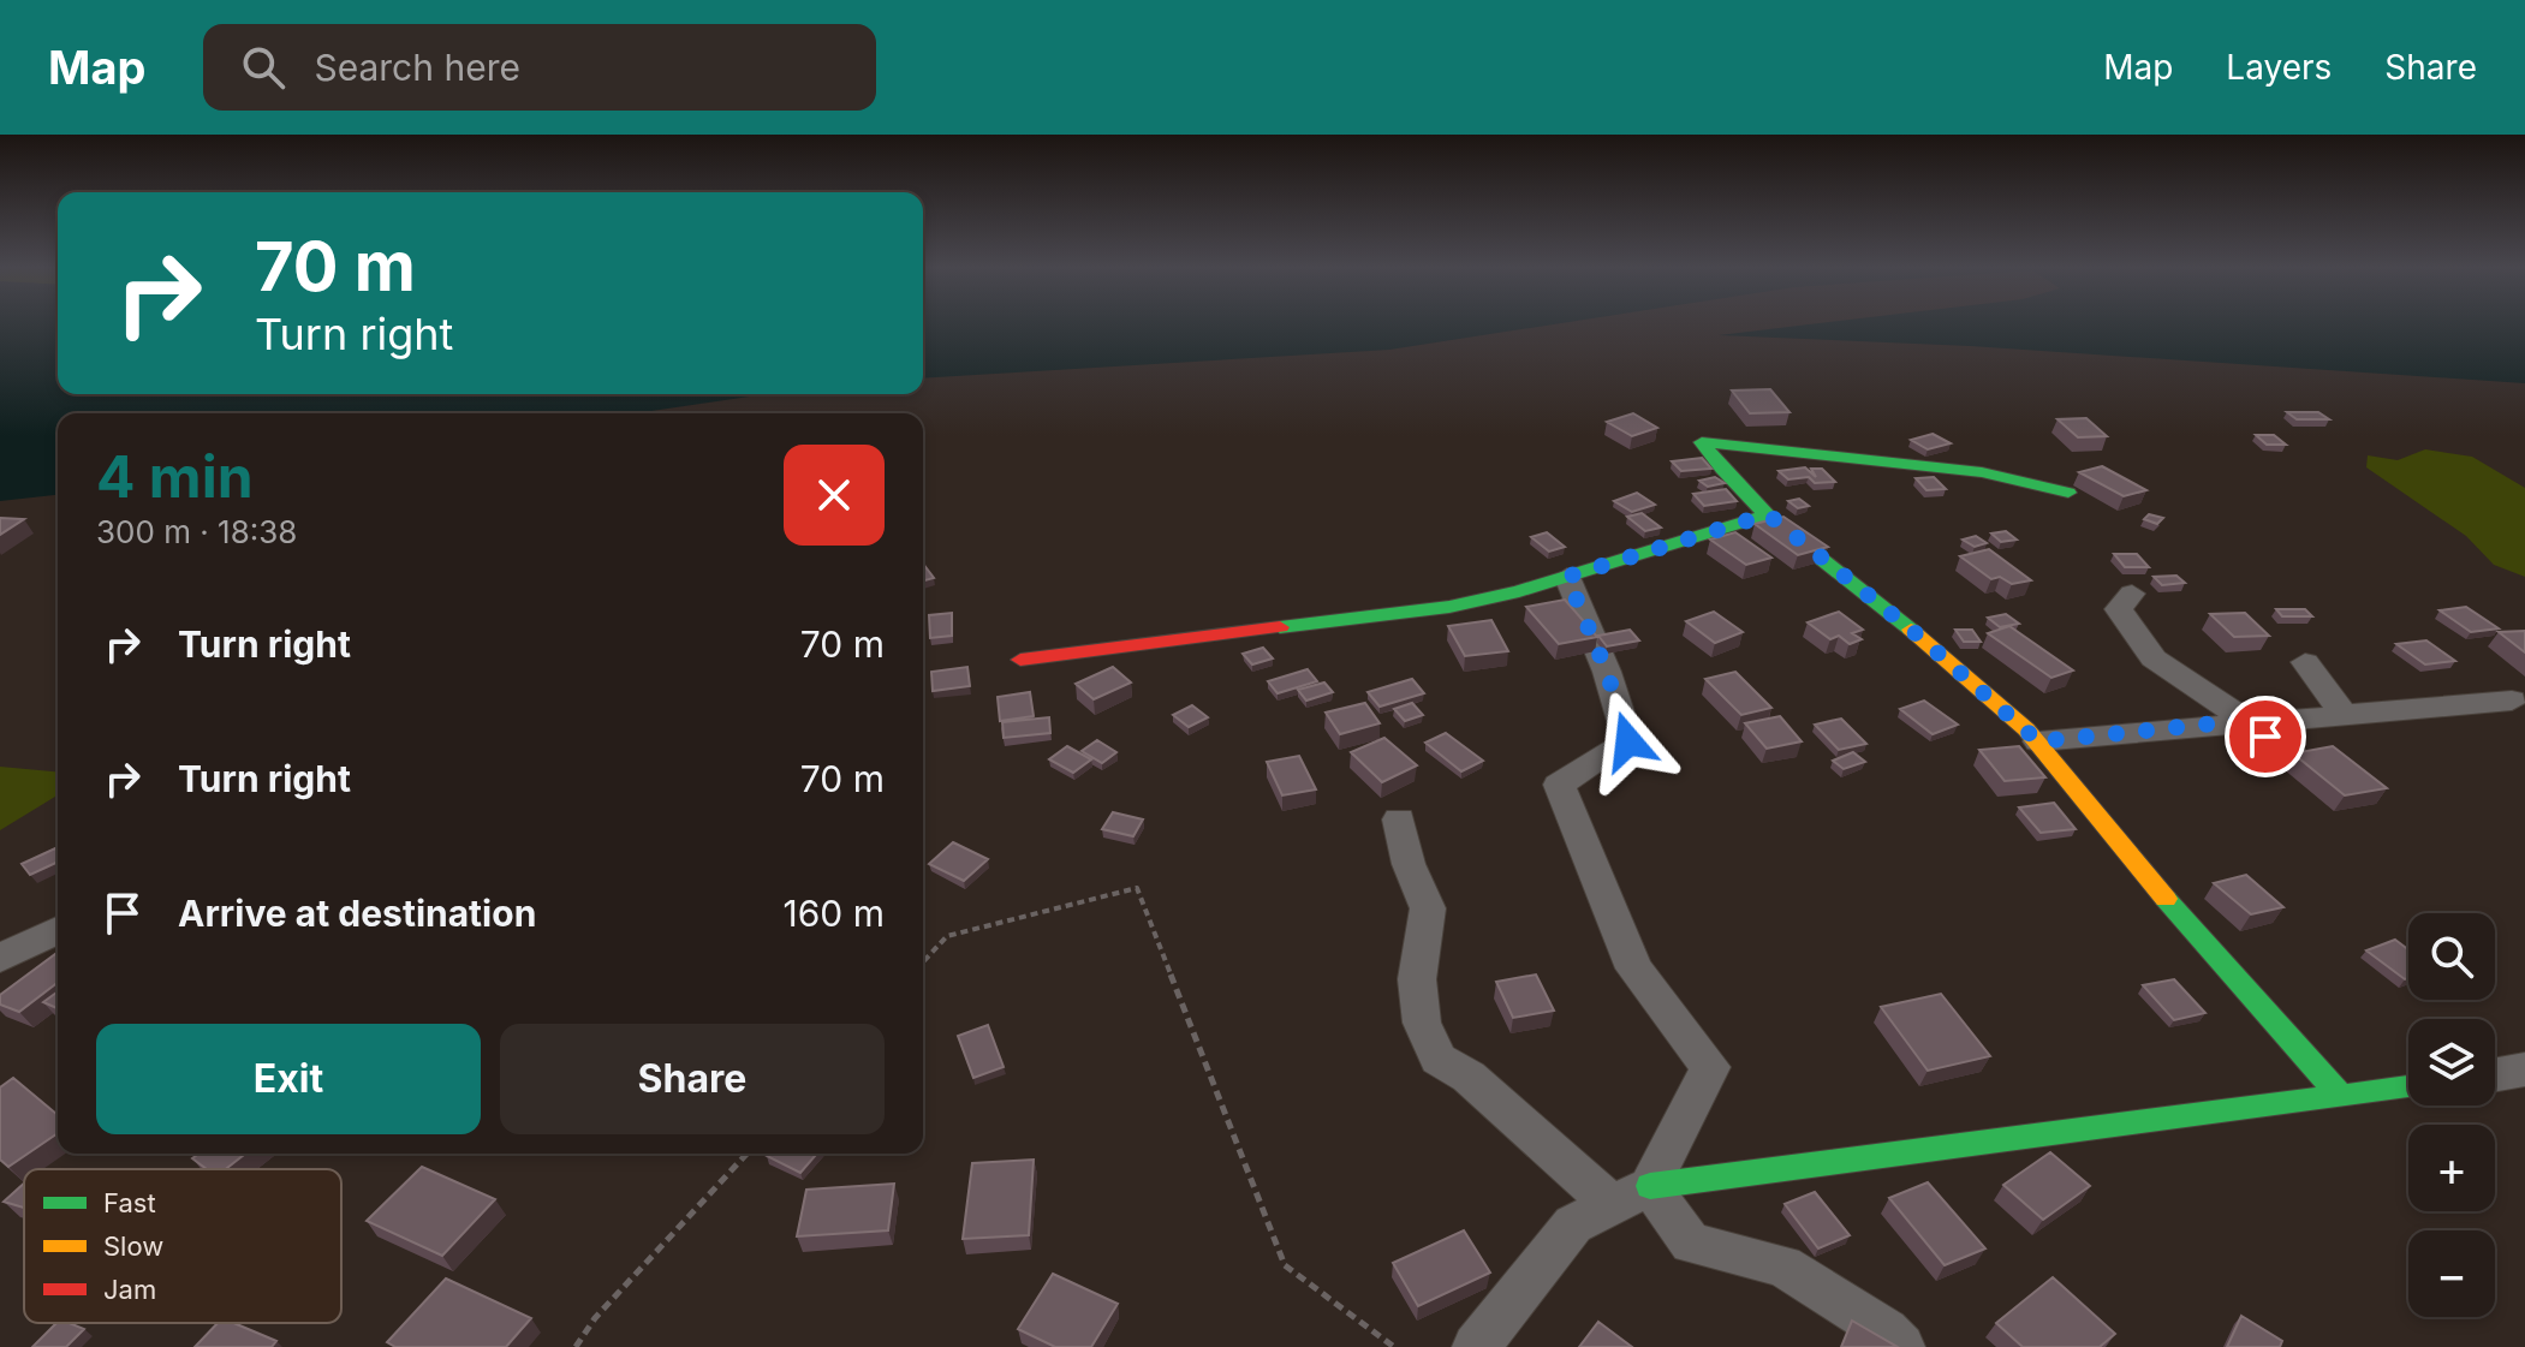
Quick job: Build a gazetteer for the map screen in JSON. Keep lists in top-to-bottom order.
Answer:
{
  "legend": ["Fast", "Slow", "Jam"],
  "page": {
    "header": "Map",
    "search": "Search here",
    "nav": ["Map", "Layers", "Share"],
    "turn": ["70 m", "Turn right"],
    "heading": ["4 min", "300 m · 18:38"],
    "list": [
      {
        "name": "Turn right",
        "value": "70 m"
      },
      {
        "name": "Turn right",
        "value": "70 m"
      },
      {
        "name": "Arrive at destination",
        "value": "160 m"
      }
    ],
    "map_buttons": ["+", "−"],
    "buttons": ["Exit", "Share"]
  }
}
